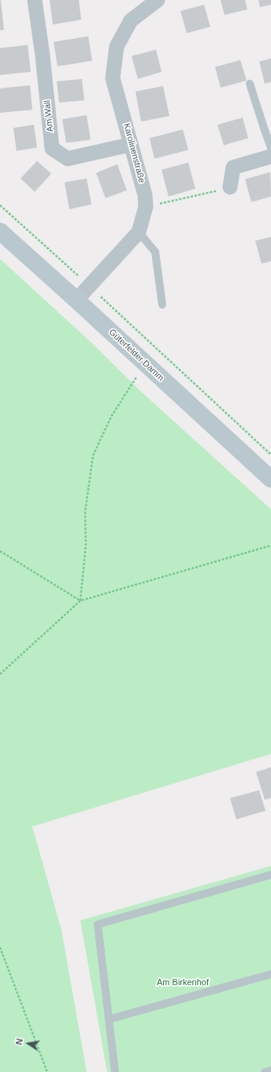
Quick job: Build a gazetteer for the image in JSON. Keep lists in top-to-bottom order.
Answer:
{
  "streets": {
    "street": ["Am Wall", "Karolinenstraße", "Güterfelder Damm"]
  },
  "crossings": [
    ["Am Wall", "Karolinenstraße"],
    ["Karolinenstraße", "Güterfelder Damm"]
  ],
  "parks": ["Am Birkenhof"],
  "north": "left"
}
